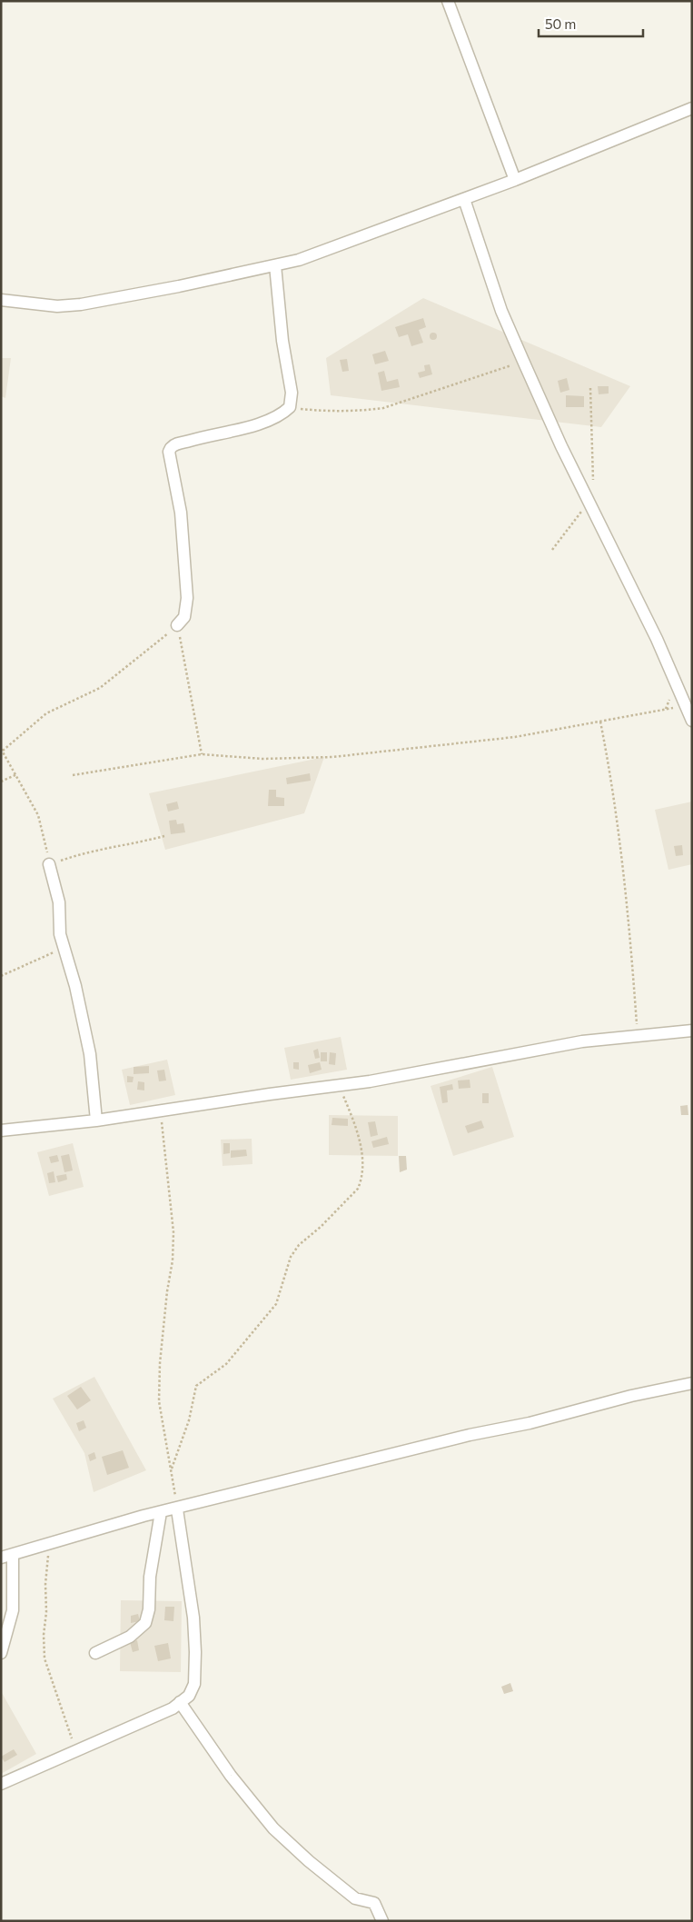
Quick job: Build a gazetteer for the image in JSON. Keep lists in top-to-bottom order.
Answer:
{
  "scale_bar": "50 m"
}
